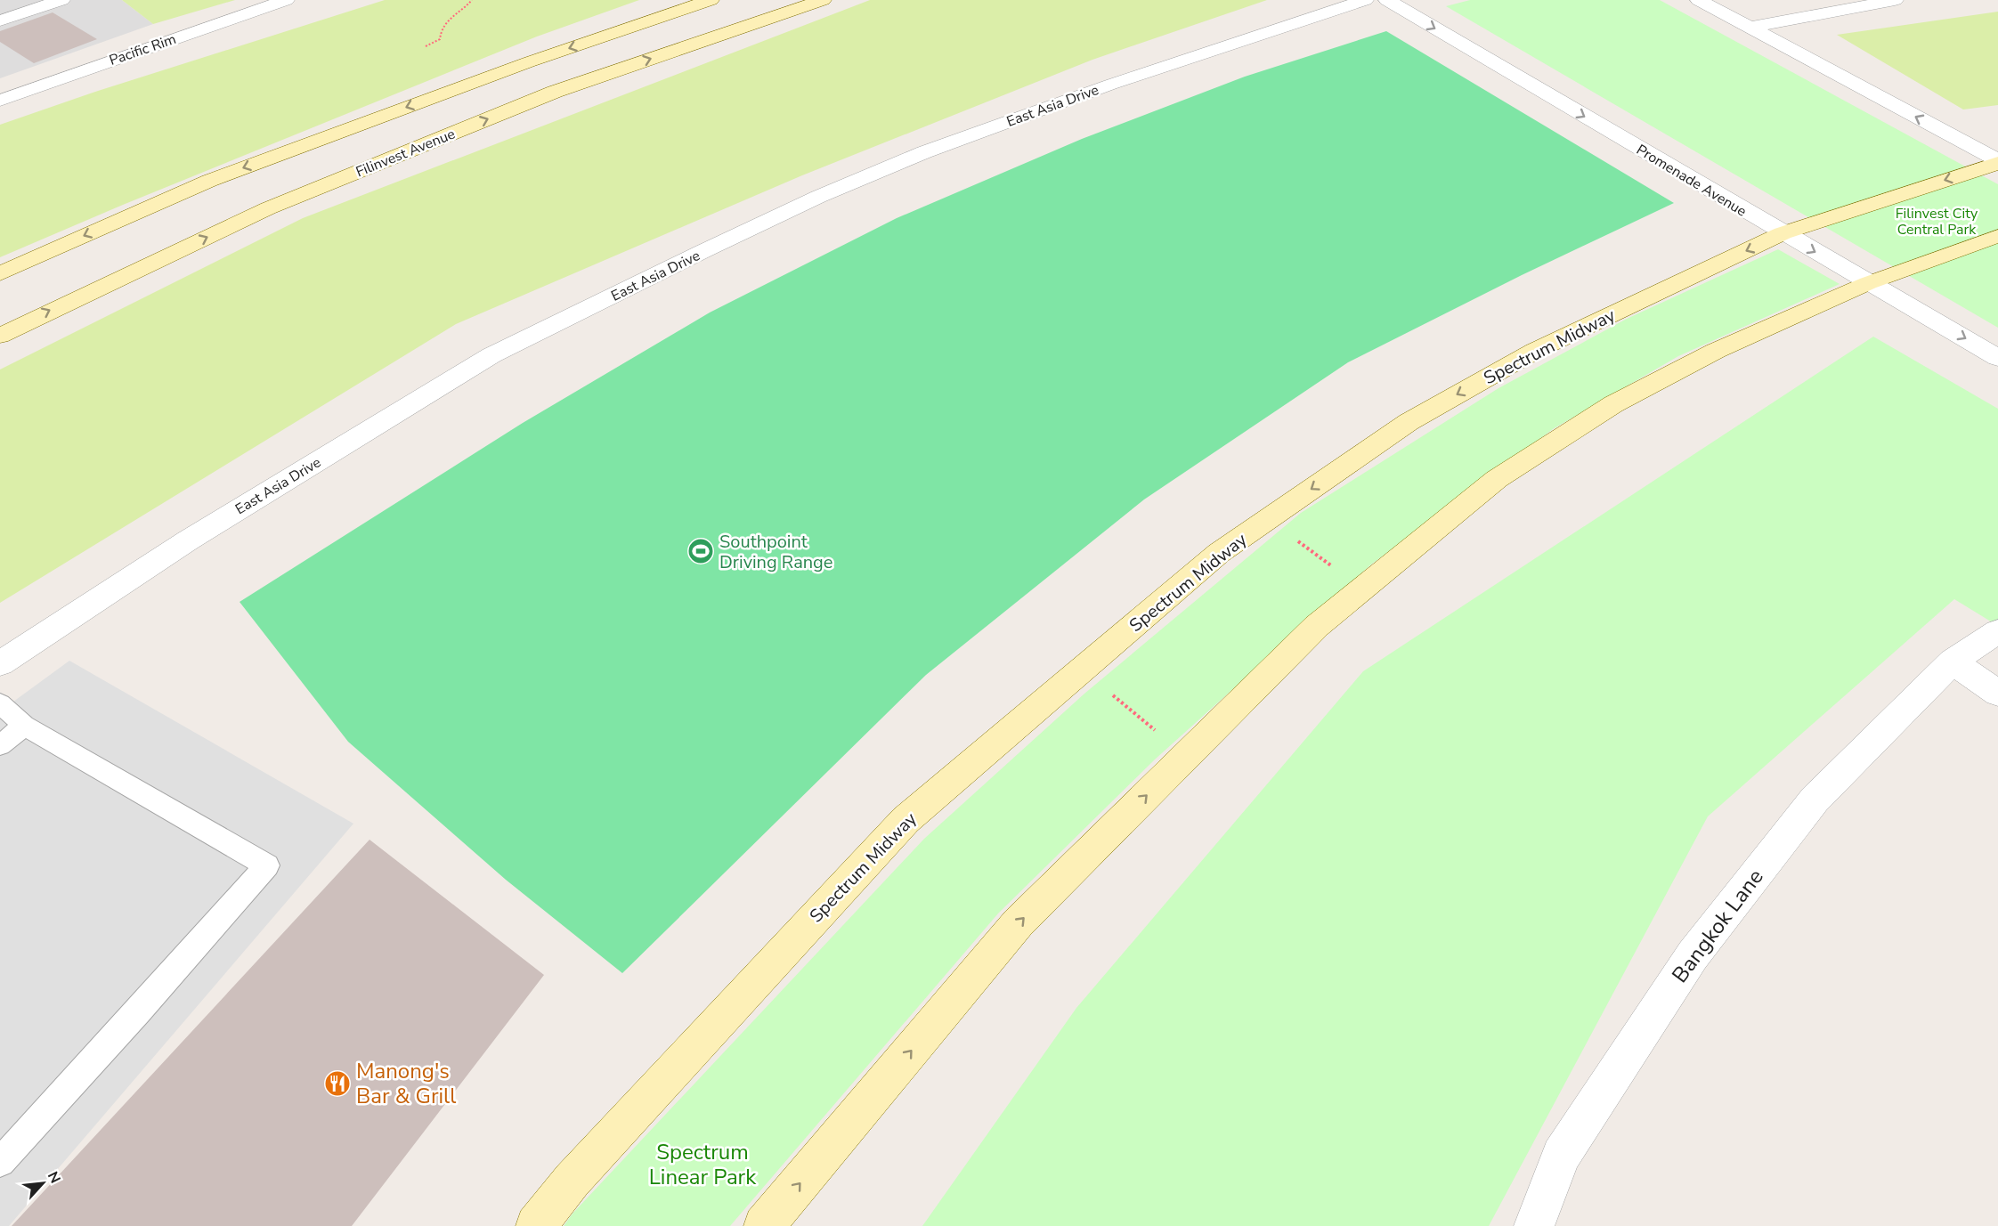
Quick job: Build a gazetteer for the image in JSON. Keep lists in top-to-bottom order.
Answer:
{
  "streets": {
    "street": [
      "Pacific Rim",
      "East Asia Drive",
      "Filinvest Avenue",
      "Promenade Avenue",
      "Spectrum Midway",
      "Bangkok Lane"
    ]
  },
  "crossings": [
    ["Promenade Avenue", "Spectrum Midway"]
  ],
  "parks": ["Filinvest City Central Park", "Spectrum Linear Park"],
  "places": {
    "sports": ["Southpoint Driving Range"],
    "restaurant": ["Manong's Bar & Grill"]
  },
  "north": "top right"
}
